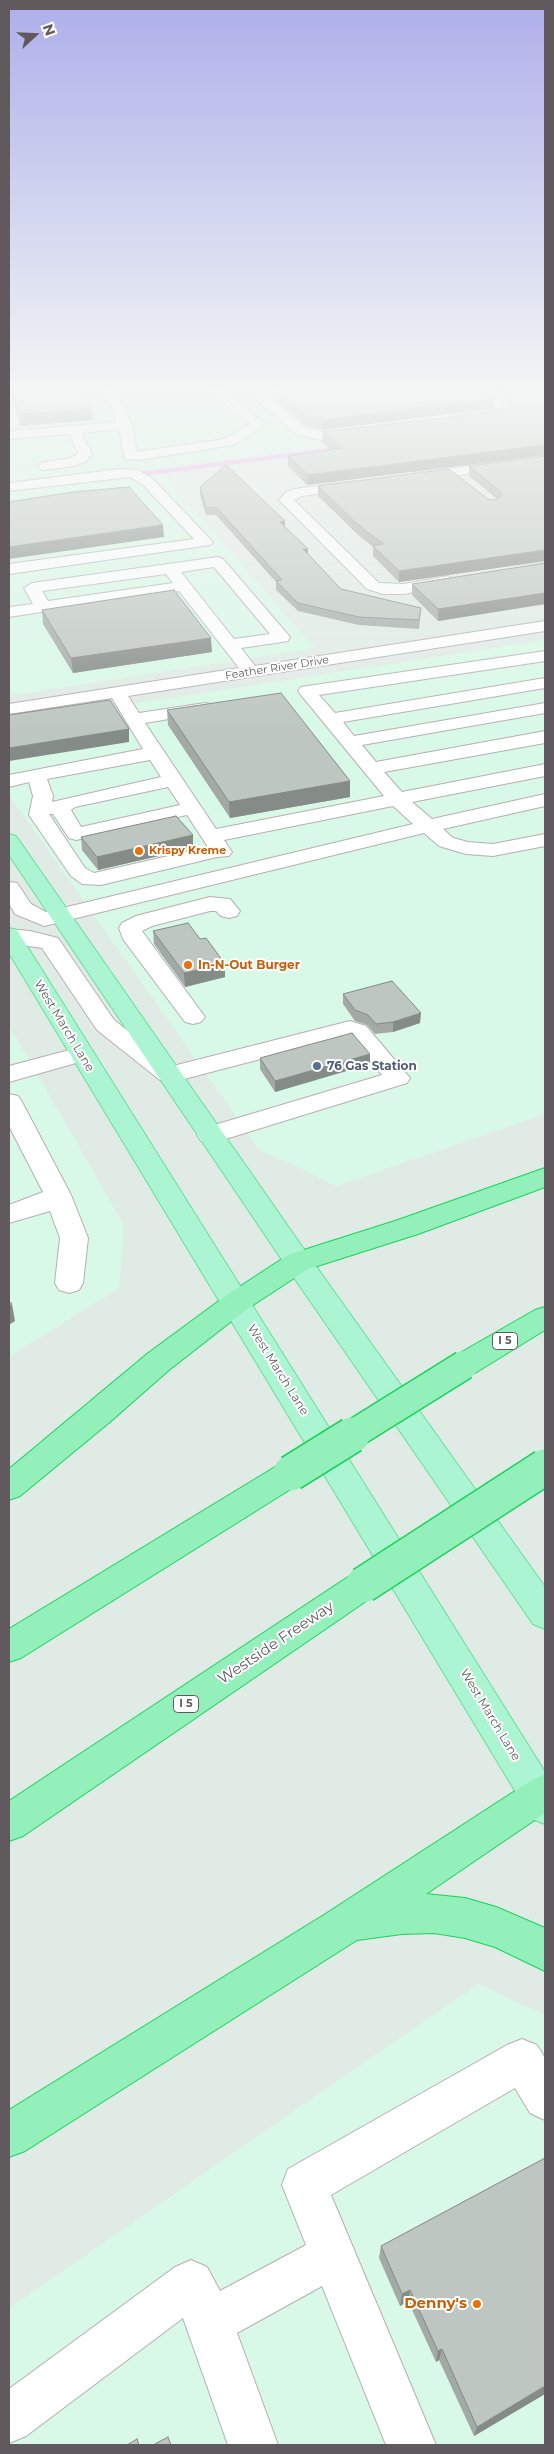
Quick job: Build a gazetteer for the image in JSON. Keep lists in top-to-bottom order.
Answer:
{
  "streets": {
    "highway": ["I 5", "Westside Freeway"],
    "main road": ["West March Lane"],
    "street": ["Feather River Drive"]
  },
  "places": [
    "Krispy Kreme",
    "In-N-Out Burger",
    "76 Gas Station",
    "Denny's"
  ],
  "north": "right"
}
